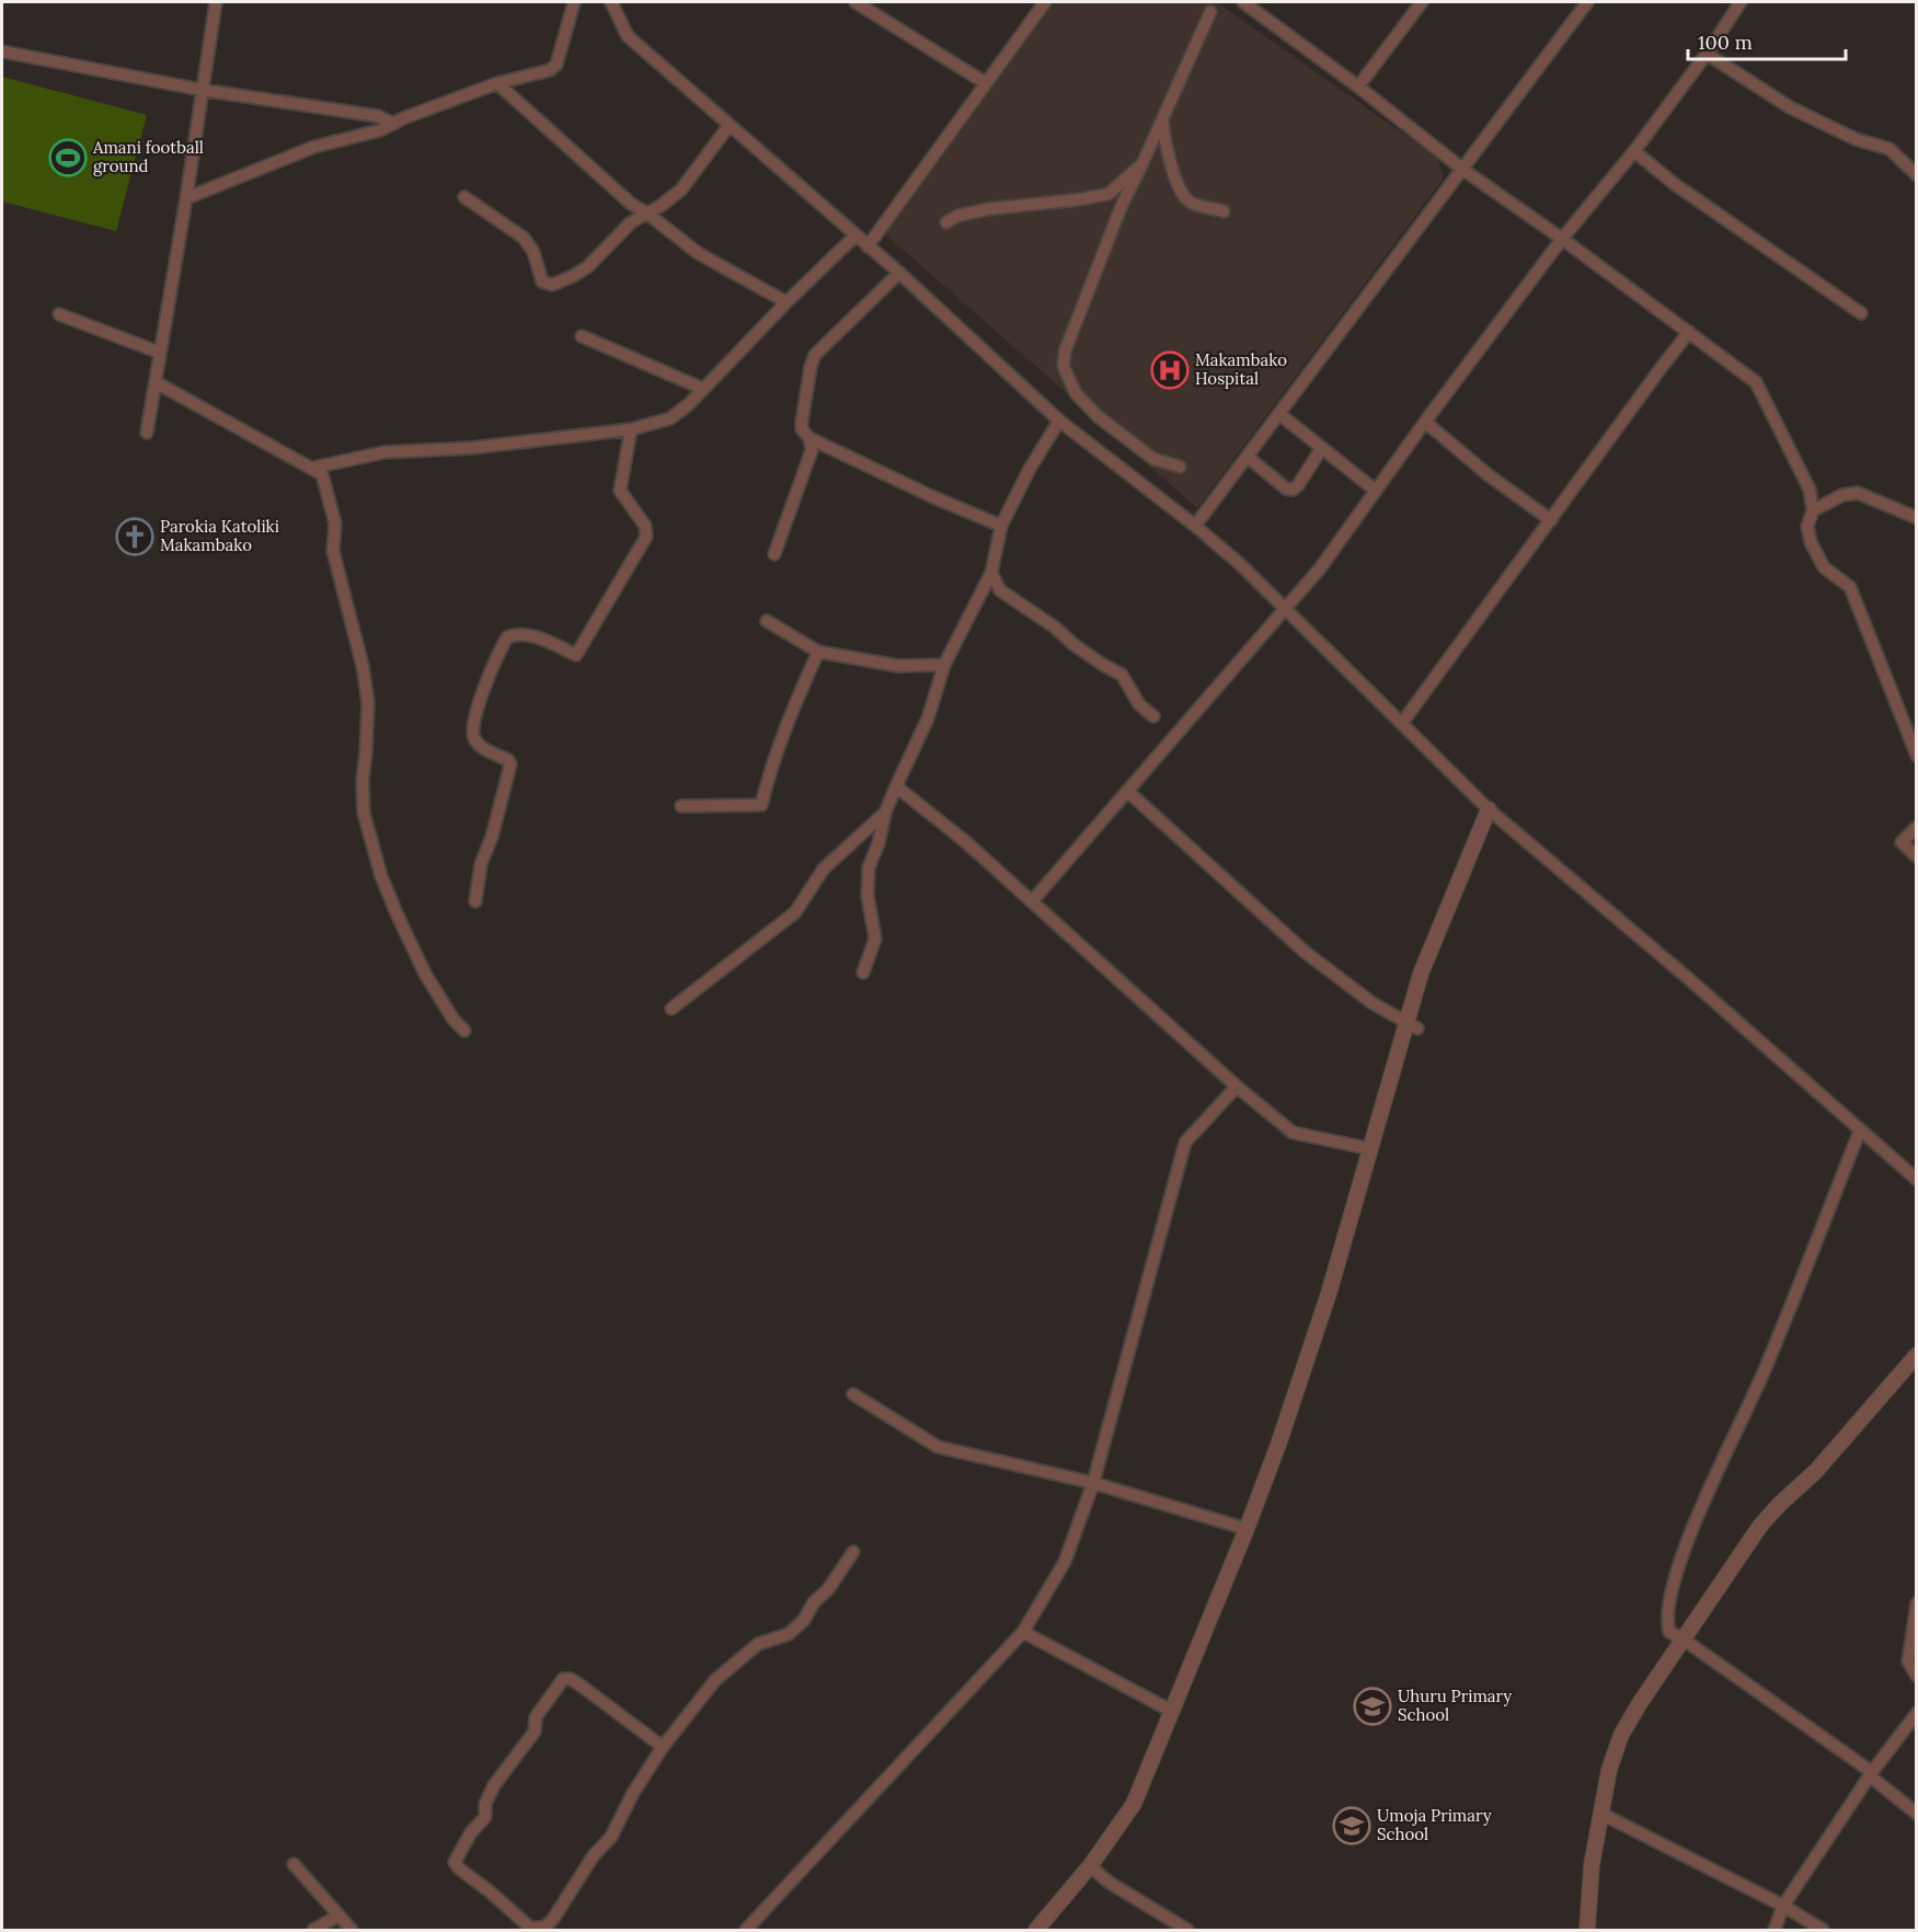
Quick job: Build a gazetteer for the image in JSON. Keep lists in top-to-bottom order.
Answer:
{
  "places": {
    "sports": ["Amani football ground"],
    "hospital": ["Makambako Hospital"],
    "church": ["Parokia Katoliki Makambako"],
    "school or university": ["Uhuru Primary School", "Umoja Primary School"]
  },
  "scale_bar": "100 m"
}
